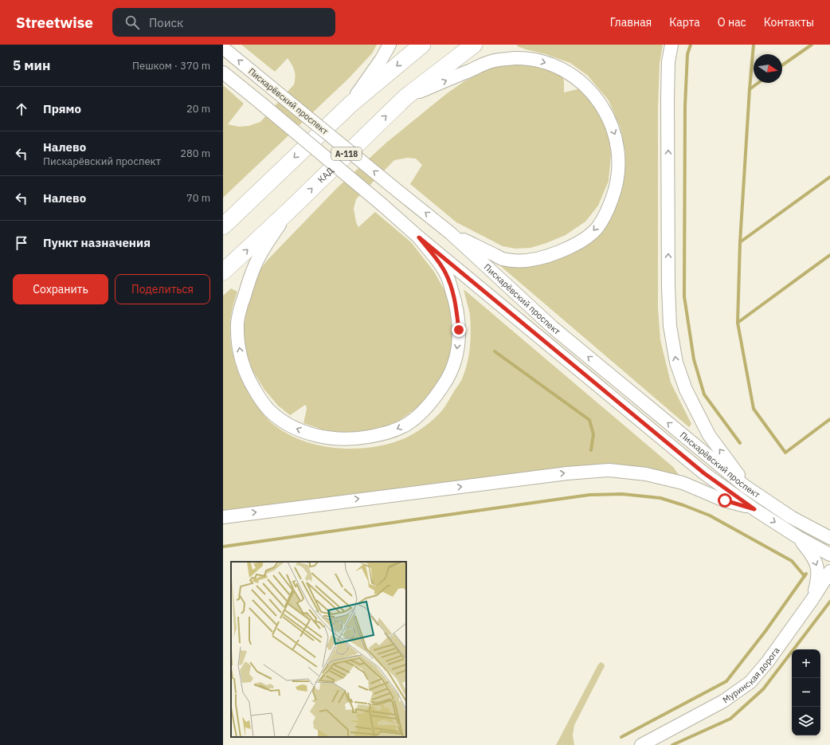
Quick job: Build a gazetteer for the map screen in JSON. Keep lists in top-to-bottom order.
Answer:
{
  "streets": {
    "highway": ["А-118", "КАД"],
    "street": ["Пискарёвский проспект", "Муринская дорога"]
  },
  "north": "right",
  "page": {
    "header": "Streetwise",
    "search": "Поиск",
    "nav": [
      "Главная",
      "Карта",
      "О нас",
      "Контакты"
    ],
    "heading": ["5 мин", "Пешком · 370 m"],
    "list": [
      ["Прямо", "20 m"],
      ["Налево", "Пискарёвский проспект", "280 m"],
      ["Налево", "70 m"],
      "Пункт назначения"
    ],
    "buttons": ["Сохранить", "Поделиться"],
    "map_buttons": ["+", "−"]
  }
}
